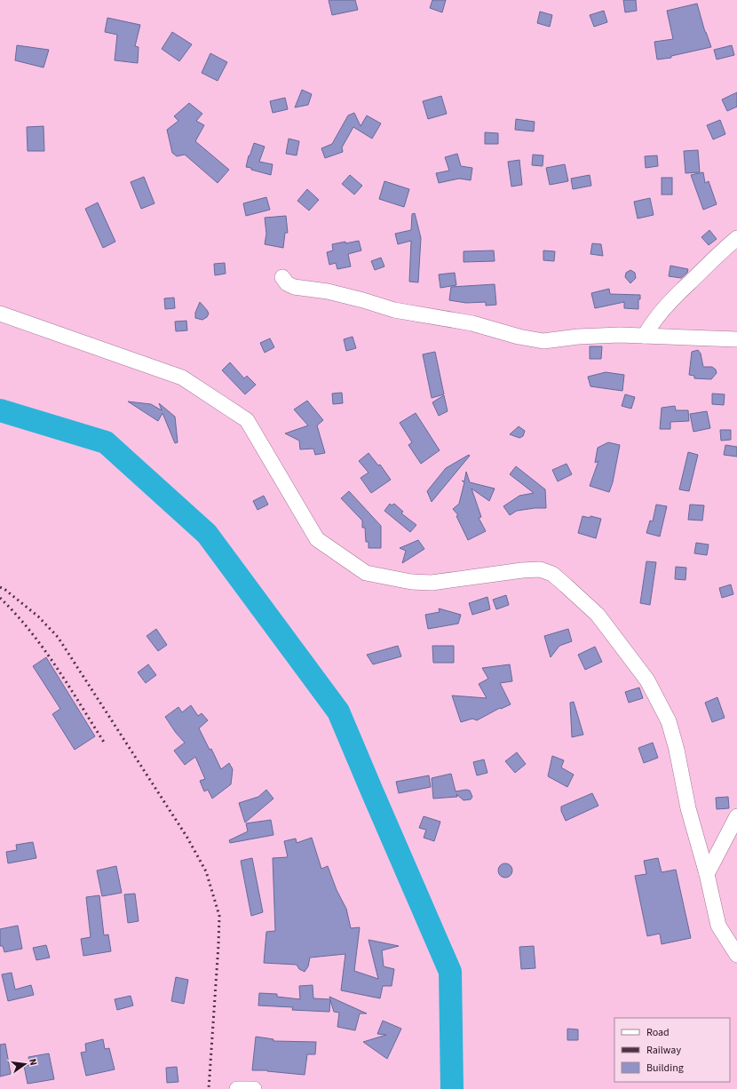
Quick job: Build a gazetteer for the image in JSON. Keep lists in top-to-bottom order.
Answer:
{
  "legend": ["Road", "Railway", "Building"],
  "north": "right"
}
